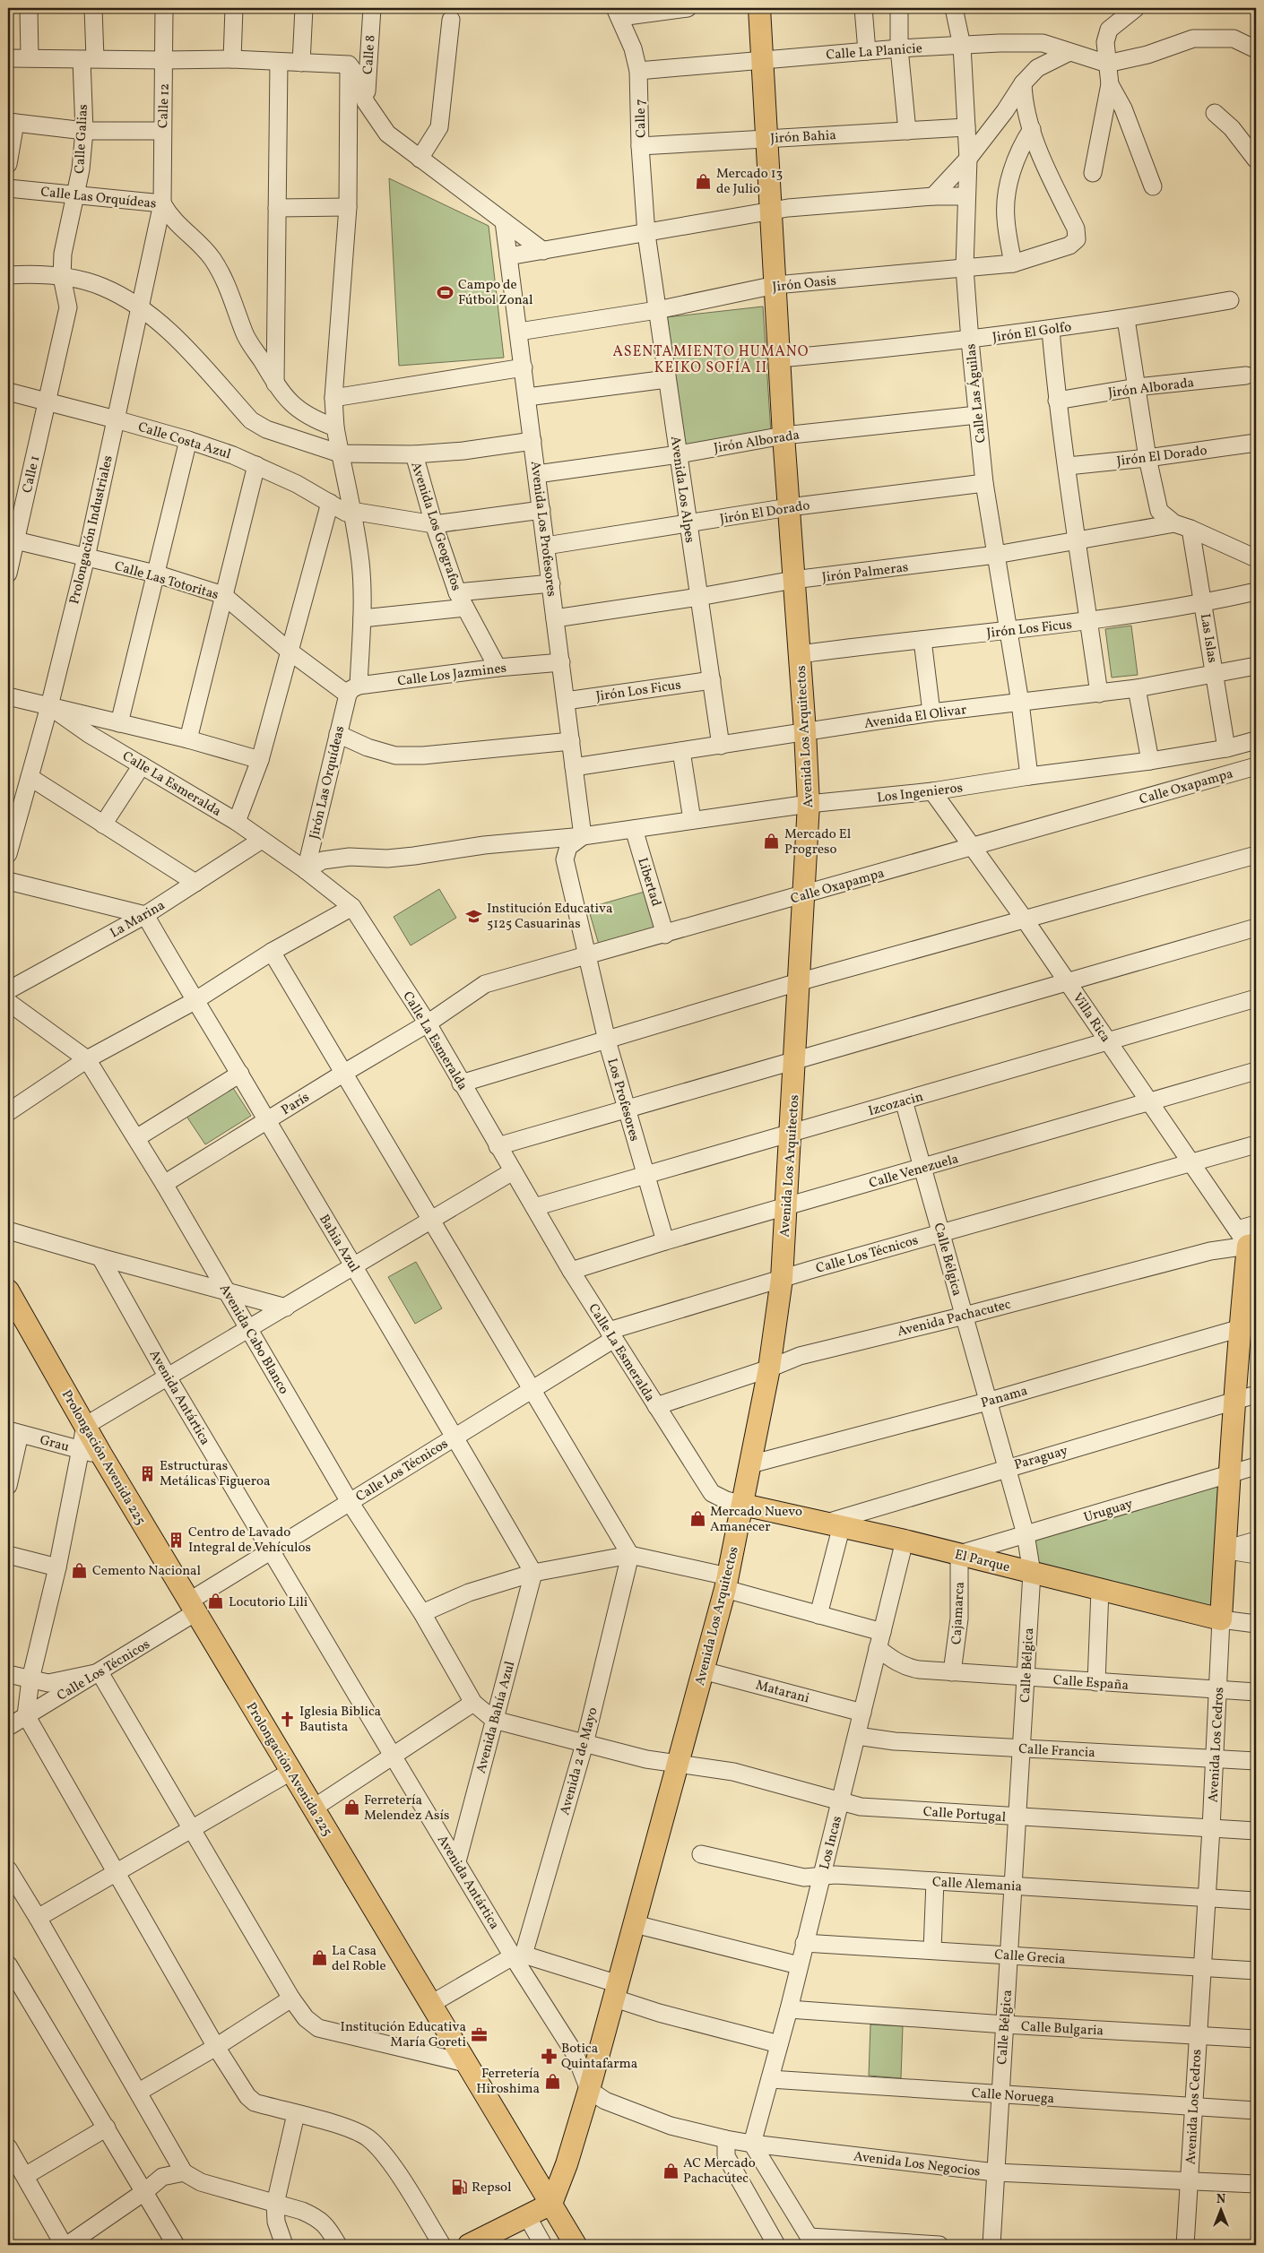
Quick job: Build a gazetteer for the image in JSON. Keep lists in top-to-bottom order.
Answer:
{
  "streets": {
    "main road": [
      "Avenida Los Arquitectos",
      "Prolongación Avenida 225",
      "El Parque",
      "Avenida Los Cedros"
    ],
    "street": [
      "Calle La Planicie",
      "Calle 8",
      "Calle 12",
      "Calle 7",
      "Jirón Bahia",
      "Calle Galias",
      "Calle Las Orquídeas",
      "Jirón Oasis",
      "Jirón El Golfo",
      "Jirón Alborada",
      "Calle Las Águilas",
      "Calle Costa Azul",
      "Jirón El Dorado",
      "Calle 1",
      "Avenida Los Alpes",
      "Avenida Los Geografos",
      "Avenida Los Profesores",
      "Prolongación Industriales",
      "Jirón Palmeras",
      "Calle Las Totoritas",
      "Jirón Los Ficus",
      "Las Islas",
      "Calle Los Jazmines",
      "Avenida El Olivar",
      "Jirón Las Orquídeas",
      "Calle La Esmeralda",
      "Calle Oxapampa",
      "Los Ingenieros",
      "Libertad",
      "La Marina",
      "Villa Rica",
      "Los Profesores",
      "París",
      "Izcozacin",
      "Calle Venezuela",
      "Bahia Azul",
      "Calle Los Técnicos",
      "Calle Bélgica",
      "Avenida Pachacutec",
      "Avenida Cabo Blanco",
      "Panama",
      "Avenida Antártica",
      "Grau",
      "Paraguay",
      "Uruguay",
      "Cajamarca",
      "Calle España",
      "Matarani",
      "Avenida Bahía Azul",
      "Calle Francia",
      "Avenida 2 de Mayo",
      "Calle Portugal",
      "Los Incas",
      "Calle Alemania",
      "Calle Grecia",
      "Calle Bulgaria",
      "Calle Noruega",
      "Avenida Los Negocios"
    ]
  },
  "crossings": [
    ["Calle La Planicie", "Calle 7"],
    ["Calle La Planicie", "Calle Las Águilas"],
    ["Calle La Planicie", "Avenida Los Arquitectos"],
    ["Calle 12", "Calle Las Orquídeas"],
    ["Calle 12", "Prolongación Industriales"],
    ["Calle 7", "Jirón Bahia"],
    ["Calle 7", "Avenida Los Alpes"],
    ["Jirón Bahia", "Calle Las Águilas"],
    ["Jirón Bahia", "Avenida Los Arquitectos"],
    ["Calle Galias", "Calle Las Orquídeas"],
    ["Calle Galias", "Calle Costa Azul"],
    ["Calle Galias", "Calle 1"],
    ["Calle Las Orquídeas", "Prolongación Industriales"],
    ["Jirón Oasis", "Calle Las Águilas"],
    ["Jirón Oasis", "Avenida Los Alpes"],
    ["Jirón Oasis", "Avenida Los Profesores"],
    ["Jirón Oasis", "Avenida Los Arquitectos"],
    ["Jirón El Golfo", "Calle Las Águilas"],
    ["Jirón El Golfo", "Avenida Los Arquitectos"],
    ["Jirón Alborada", "Calle Las Águilas"],
    ["Jirón Alborada", "Avenida Los Alpes"],
    ["Jirón Alborada", "Avenida Los Profesores"],
    ["Jirón Alborada", "Avenida Los Arquitectos"],
    ["Calle Las Águilas", "Jirón El Dorado"],
    ["Calle Las Águilas", "Jirón Palmeras"],
    ["Calle Las Águilas", "Jirón Los Ficus"],
    ["Calle Las Águilas", "Avenida El Olivar"],
    ["Calle Las Águilas", "Los Ingenieros"],
    ["Calle Costa Azul", "Calle 1"],
    ["Calle Costa Azul", "Avenida Los Geografos"],
    ["Calle Costa Azul", "Avenida Los Profesores"],
    ["Calle Costa Azul", "Prolongación Industriales"],
    ["Calle Costa Azul", "Jirón Las Orquídeas"],
    ["Jirón El Dorado", "Avenida Los Alpes"],
    ["Jirón El Dorado", "Avenida Los Profesores"],
    ["Jirón El Dorado", "Avenida Los Arquitectos"],
    ["Calle 1", "Calle Las Totoritas"],
    ["Avenida Los Alpes", "Jirón Palmeras"],
    ["Avenida Los Alpes", "Jirón Los Ficus"],
    ["Avenida Los Alpes", "Avenida El Olivar"],
    ["Avenida Los Geografos", "Calle Los Jazmines"],
    ["Avenida Los Profesores", "Jirón Palmeras"],
    ["Avenida Los Profesores", "Jirón Los Ficus"],
    ["Avenida Los Profesores", "Calle Los Jazmines"],
    ["Avenida Los Profesores", "Avenida El Olivar"],
    ["Avenida Los Profesores", "Los Ingenieros"],
    ["Avenida Los Profesores", "Los Profesores"],
    ["Prolongación Industriales", "Calle Las Totoritas"],
    ["Prolongación Industriales", "Calle La Esmeralda"],
    ["Jirón Palmeras", "Avenida Los Arquitectos"],
    ["Calle Las Totoritas", "Calle Los Jazmines"],
    ["Calle Las Totoritas", "Jirón Las Orquídeas"],
    ["Jirón Los Ficus", "Las Islas"],
    ["Jirón Los Ficus", "Avenida Los Arquitectos"],
    ["Las Islas", "Avenida El Olivar"],
    ["Las Islas", "Los Ingenieros"],
    ["Calle Los Jazmines", "Jirón Las Orquídeas"],
    ["Avenida El Olivar", "Avenida Los Arquitectos"],
    ["Avenida Los Arquitectos", "Calle La Esmeralda"],
    ["Avenida Los Arquitectos", "Calle Oxapampa"],
    ["Avenida Los Arquitectos", "Los Ingenieros"],
    ["Avenida Los Arquitectos", "Izcozacin"],
    ["Avenida Los Arquitectos", "Calle Venezuela"],
    ["Avenida Los Arquitectos", "Calle Los Técnicos"],
    ["Avenida Los Arquitectos", "Avenida Pachacutec"],
    ["Avenida Los Arquitectos", "Panama"],
    ["Avenida Los Arquitectos", "Avenida Antártica"],
    ["Avenida Los Arquitectos", "Prolongación Avenida 225"],
    ["Avenida Los Arquitectos", "El Parque"],
    ["Avenida Los Arquitectos", "Matarani"],
    ["Avenida Los Arquitectos", "Calle Portugal"],
    ["Avenida Los Arquitectos", "Avenida Los Negocios"],
    ["Jirón Las Orquídeas", "Calle La Esmeralda"],
    ["Jirón Las Orquídeas", "Los Ingenieros"],
    ["Calle La Esmeralda", "Calle Oxapampa"],
    ["Calle La Esmeralda", "Los Ingenieros"],
    ["Calle La Esmeralda", "La Marina"],
    ["Calle La Esmeralda", "París"],
    ["Calle La Esmeralda", "Izcozacin"],
    ["Calle La Esmeralda", "Calle Venezuela"],
    ["Calle La Esmeralda", "Calle Los Técnicos"],
    ["Calle La Esmeralda", "Avenida Pachacutec"],
    ["Calle La Esmeralda", "El Parque"],
    ["Calle Oxapampa", "Libertad"],
    ["Calle Oxapampa", "Villa Rica"],
    ["Calle Oxapampa", "Los Profesores"],
    ["Calle Oxapampa", "París"],
    ["Los Ingenieros", "Libertad"],
    ["Los Ingenieros", "Villa Rica"],
    ["Los Ingenieros", "Los Profesores"],
    ["La Marina", "Bahia Azul"],
    ["Villa Rica", "Izcozacin"],
    ["Villa Rica", "Calle Venezuela"],
    ["Villa Rica", "Calle Los Técnicos"],
    ["Villa Rica", "Avenida Pachacutec"],
    ["Villa Rica", "Avenida Los Cedros"],
    ["Los Profesores", "Izcozacin"],
    ["Los Profesores", "Calle Venezuela"],
    ["París", "Bahia Azul"],
    ["París", "Avenida Cabo Blanco"],
    ["Izcozacin", "Calle Bélgica"],
    ["Calle Venezuela", "Calle Bélgica"],
    ["Bahia Azul", "Calle Los Técnicos"],
    ["Bahia Azul", "Avenida Bahía Azul"],
    ["Calle Los Técnicos", "Calle Bélgica"],
    ["Calle Los Técnicos", "Avenida Cabo Blanco"],
    ["Calle Los Técnicos", "Avenida Antártica"],
    ["Calle Los Técnicos", "Prolongación Avenida 225"],
    ["Calle Bélgica", "Avenida Pachacutec"],
    ["Calle Bélgica", "Panama"],
    ["Calle Bélgica", "Paraguay"],
    ["Calle Bélgica", "Uruguay"],
    ["Calle Bélgica", "El Parque"],
    ["Calle Bélgica", "Calle España"],
    ["Calle Bélgica", "Calle Francia"],
    ["Calle Bélgica", "Calle Portugal"],
    ["Calle Bélgica", "Calle Alemania"],
    ["Calle Bélgica", "Calle Grecia"],
    ["Calle Bélgica", "Calle Bulgaria"],
    ["Calle Bélgica", "Calle Noruega"],
    ["Calle Bélgica", "Avenida Los Negocios"],
    ["Avenida Pachacutec", "Avenida Los Cedros"],
    ["Avenida Cabo Blanco", "Avenida Bahía Azul"],
    ["Avenida Cabo Blanco", "Calle Portugal"],
    ["Panama", "Avenida Los Cedros"],
    ["Avenida Antártica", "Avenida Bahía Azul"],
    ["Avenida Antártica", "Avenida 2 de Mayo"],
    ["Avenida Antártica", "Avenida Los Negocios"],
    ["Grau", "Prolongación Avenida 225"],
    ["Paraguay", "El Parque"],
    ["Paraguay", "Avenida Los Cedros"],
    ["Uruguay", "El Parque"],
    ["Uruguay", "Cajamarca"],
    ["Uruguay", "Avenida Los Cedros"],
    ["El Parque", "Cajamarca"],
    ["El Parque", "Avenida Los Cedros"],
    ["El Parque", "Los Incas"],
    ["Cajamarca", "Calle España"],
    ["Calle España", "Avenida Los Cedros"],
    ["Calle España", "Los Incas"],
    ["Matarani", "Los Incas"],
    ["Avenida Bahía Azul", "Calle Portugal"],
    ["Avenida Los Cedros", "Calle Francia"],
    ["Avenida Los Cedros", "Calle Portugal"],
    ["Avenida Los Cedros", "Calle Alemania"],
    ["Avenida Los Cedros", "Calle Grecia"],
    ["Avenida Los Cedros", "Calle Bulgaria"],
    ["Avenida Los Cedros", "Calle Noruega"],
    ["Avenida Los Cedros", "Avenida Los Negocios"],
    ["Calle Francia", "Los Incas"],
    ["Avenida 2 de Mayo", "Calle Portugal"],
    ["Calle Portugal", "Los Incas"],
    ["Los Incas", "Calle Alemania"],
    ["Los Incas", "Calle Grecia"],
    ["Los Incas", "Calle Bulgaria"],
    ["Los Incas", "Calle Noruega"],
    ["Los Incas", "Avenida Los Negocios"]
  ],
  "districts": ["ASENTAMIENTO HUMANO KEIKO SOFÍA II"],
  "places": {
    "shop": [
      "Mercado 13 de Julio",
      "Mercado El Progreso",
      "Mercado Nuevo Amanecer",
      "Cemento Nacional",
      "Locutorio Lili",
      "Ferretería Melendez Asís",
      "La Casa del Roble",
      "Ferretería Hiroshima",
      "AC Mercado Pachacútec"
    ],
    "sports": ["Campo de Fútbol Zonal"],
    "school or university": ["Institución Educativa 5125 Casuarinas"],
    "building": ["Estructuras Metálicas Figueroa", "Centro de Lavado Integral de Vehículos"],
    "church": ["Iglesia Biblica Bautista"],
    "office": ["Institución Educativa María Goreti"],
    "pharmacy": ["Botica Quintafarma"],
    "fuel station": ["Repsol"]
  },
  "north": "top"
}
